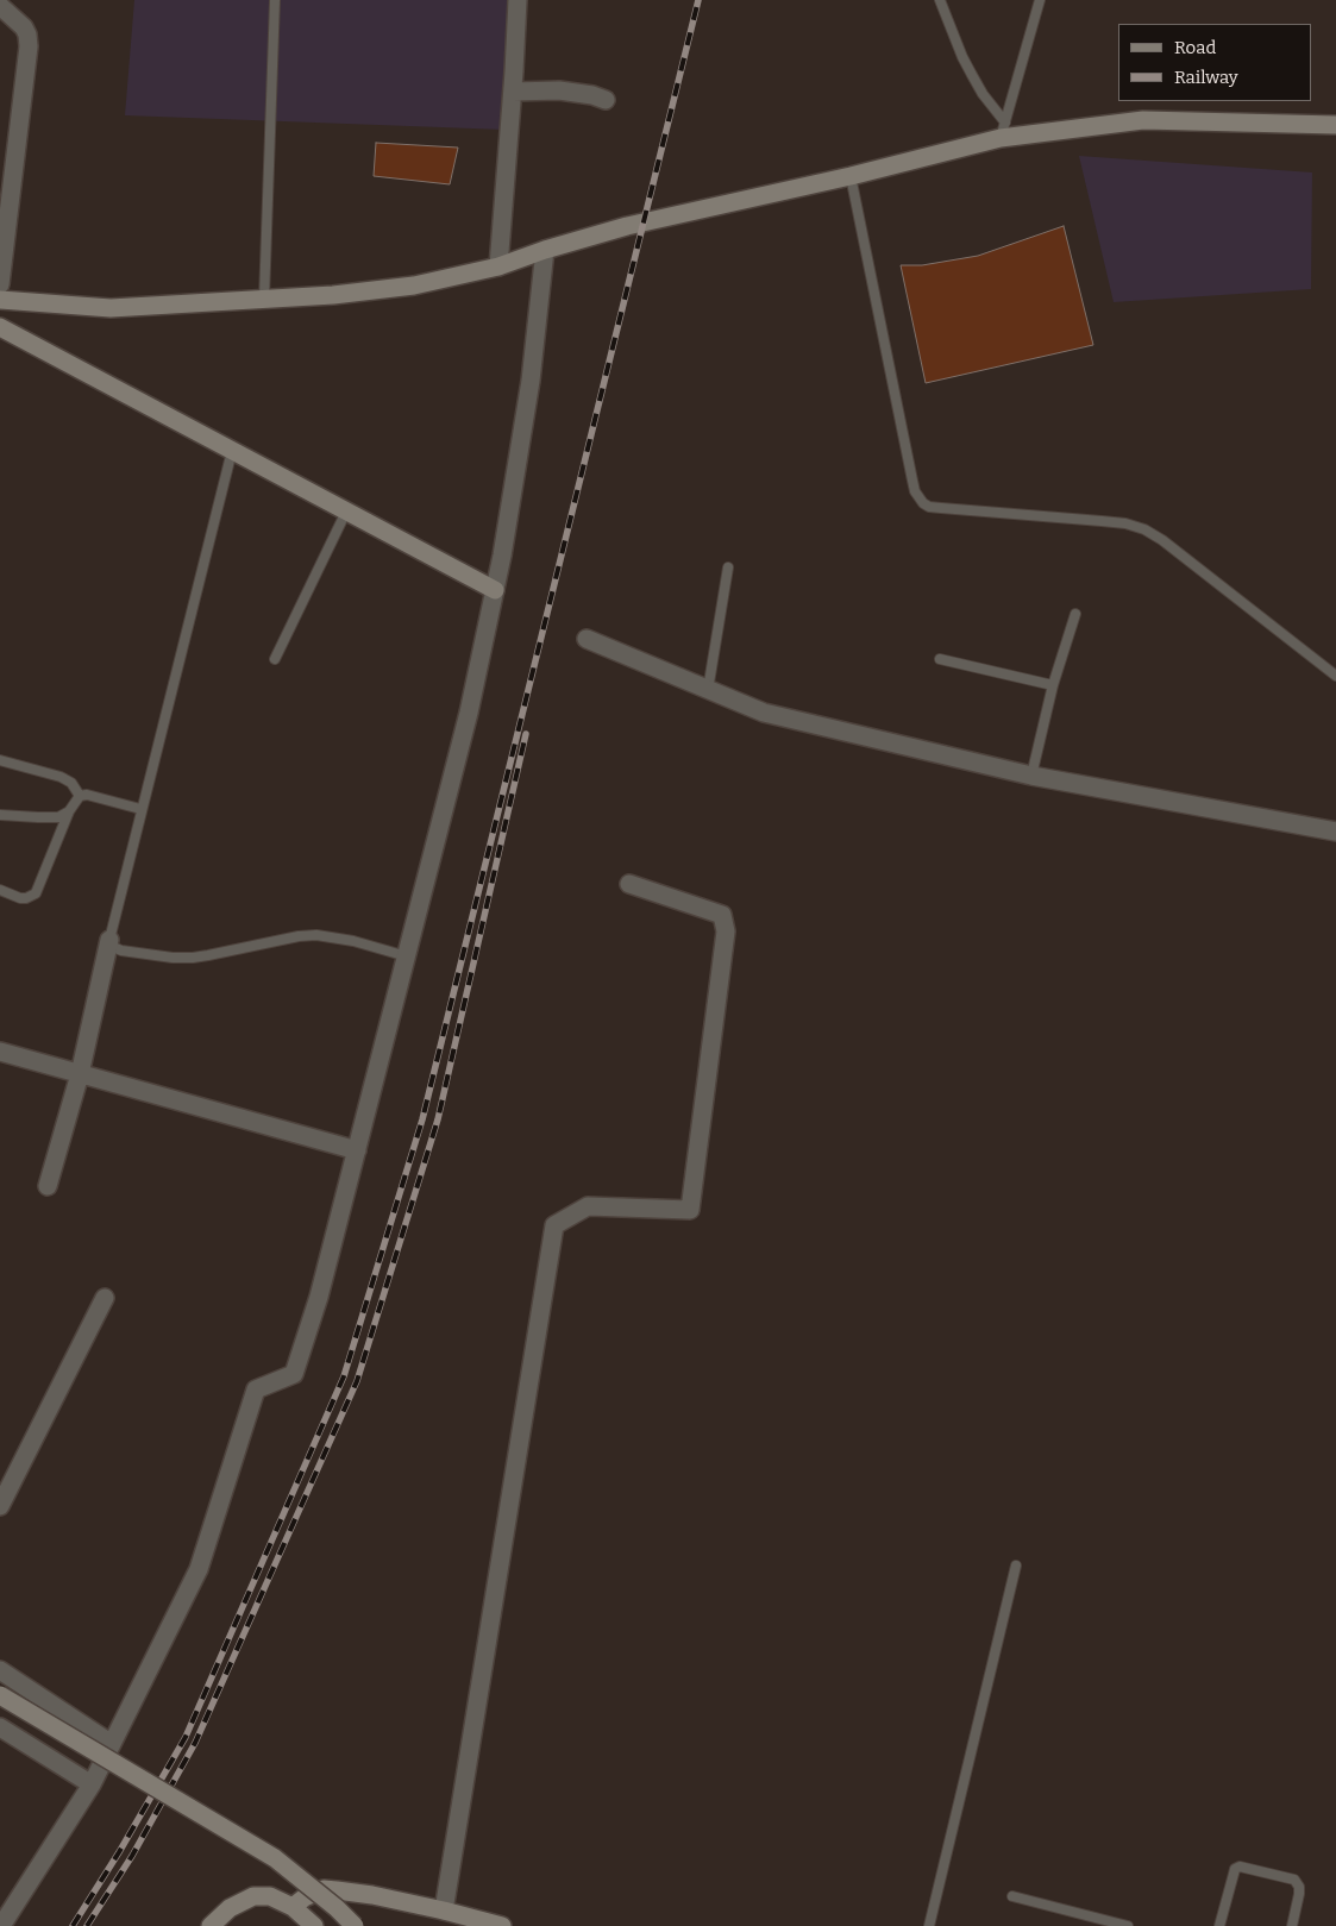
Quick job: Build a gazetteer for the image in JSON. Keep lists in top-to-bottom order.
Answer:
{
  "legend": ["Road", "Railway"]
}
